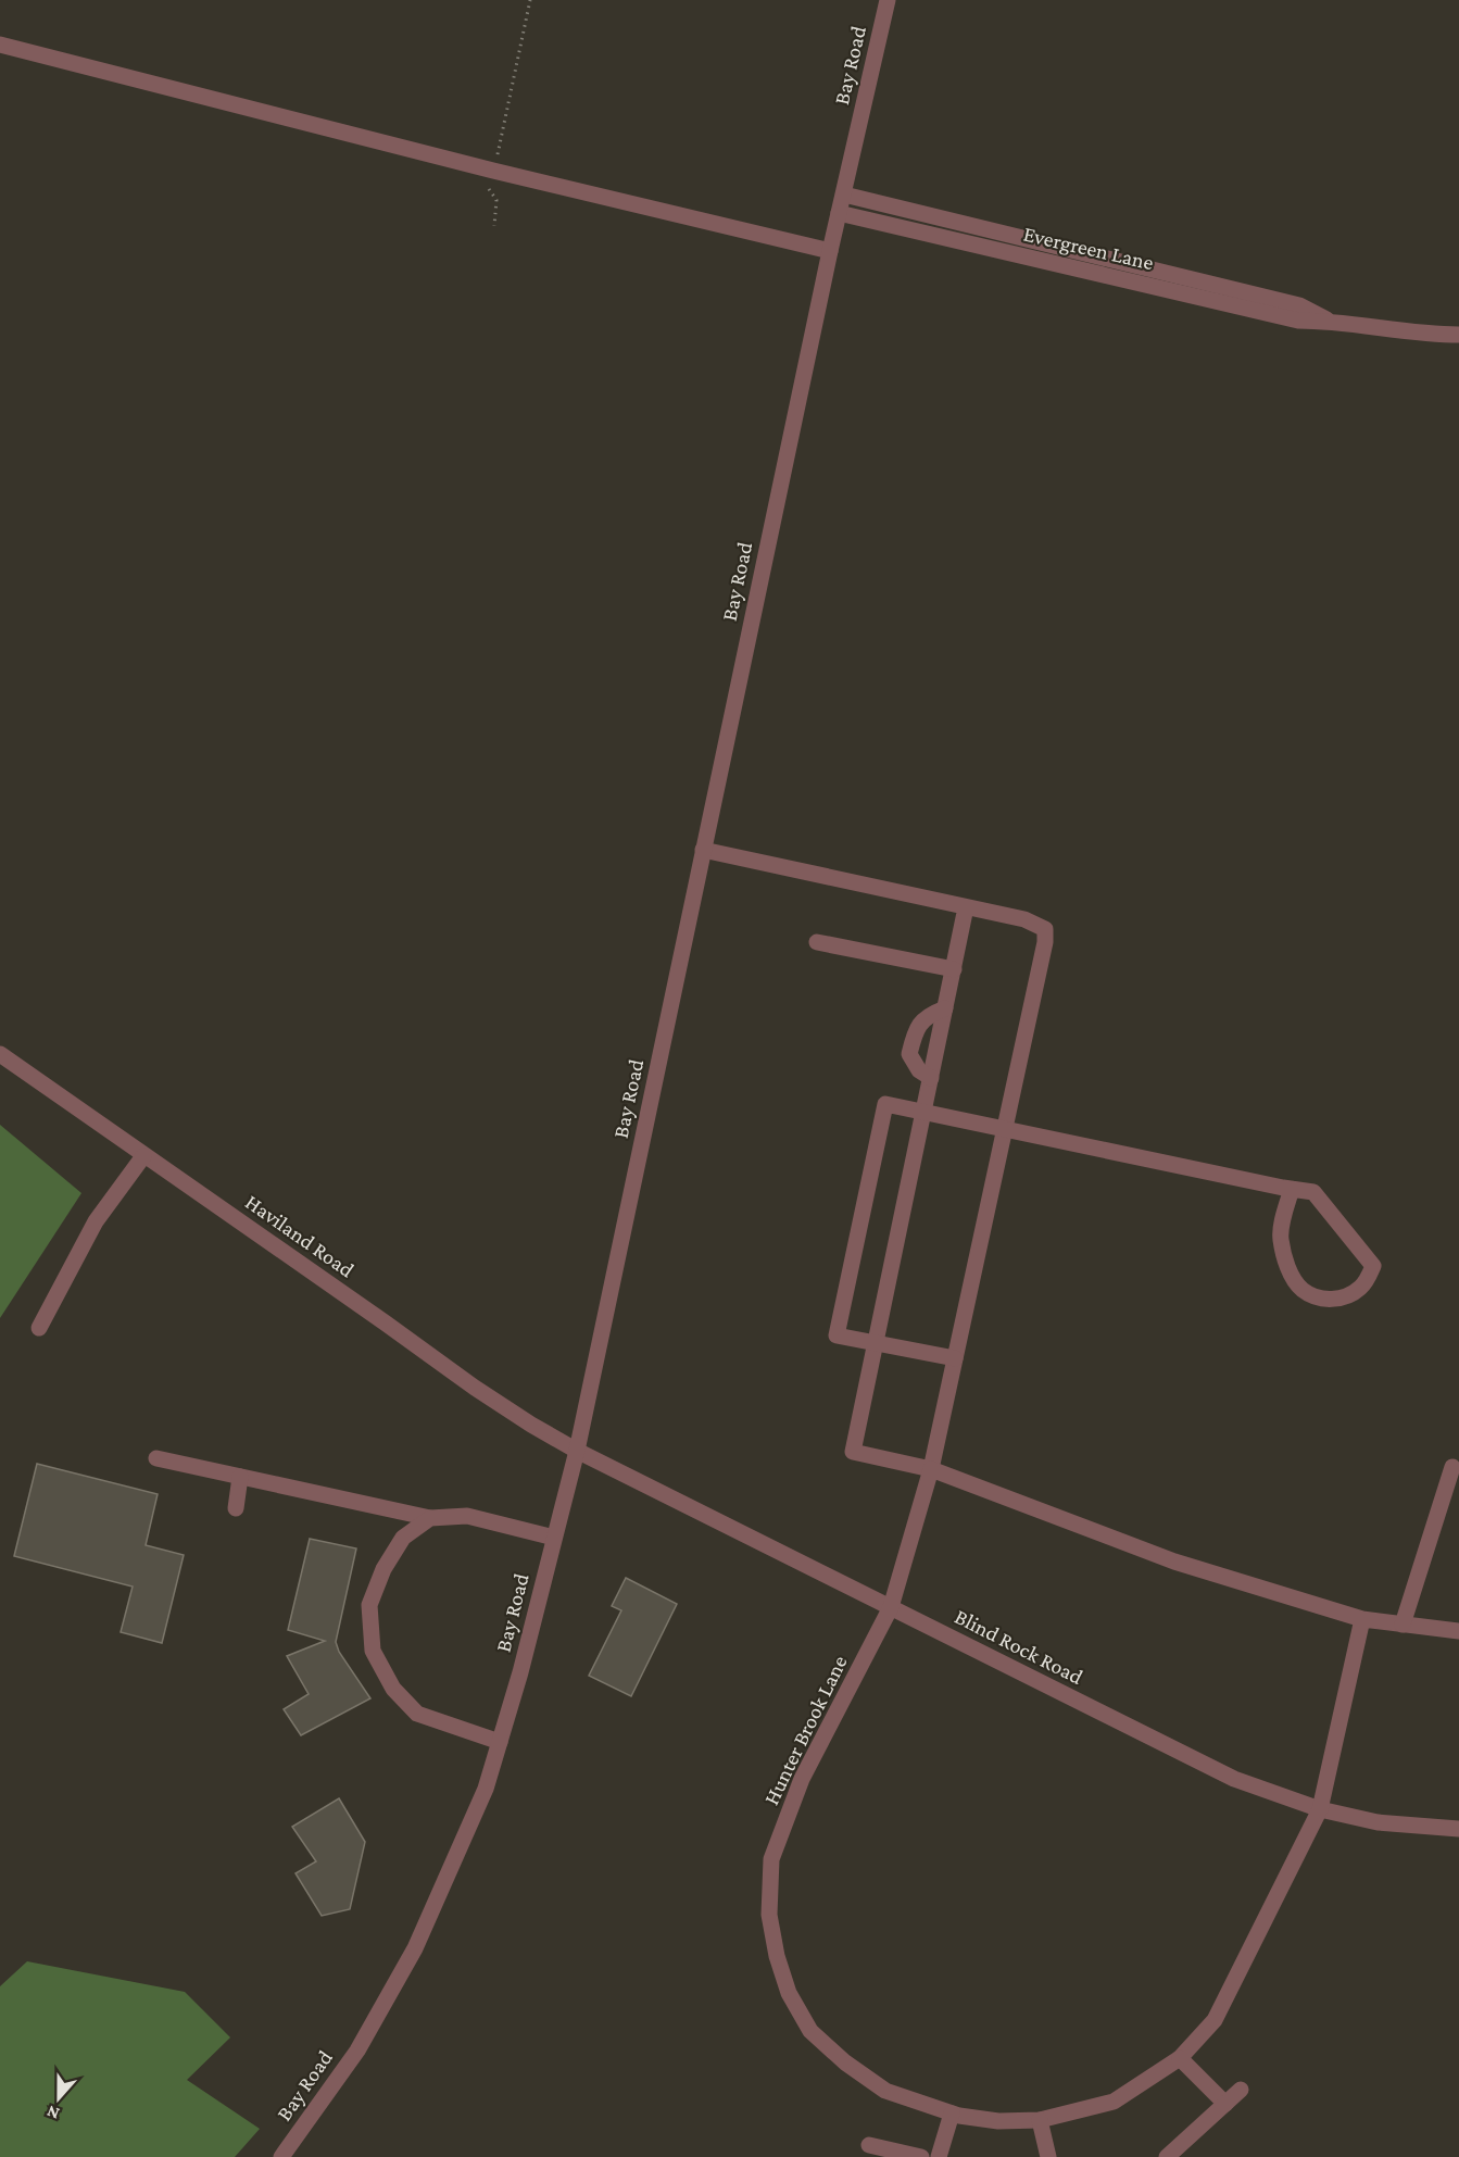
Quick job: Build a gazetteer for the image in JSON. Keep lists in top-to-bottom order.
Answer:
{
  "streets": {
    "street": [
      "Bay Road",
      "Evergreen Lane",
      "Haviland Road",
      "Blind Rock Road",
      "Hunter Brook Lane"
    ]
  },
  "crossings": [
    ["Bay Road", "Evergreen Lane"],
    ["Bay Road", "Haviland Road"],
    ["Bay Road", "Blind Rock Road"],
    ["Haviland Road", "Blind Rock Road"],
    ["Blind Rock Road", "Hunter Brook Lane"]
  ],
  "north": "bottom"
}
